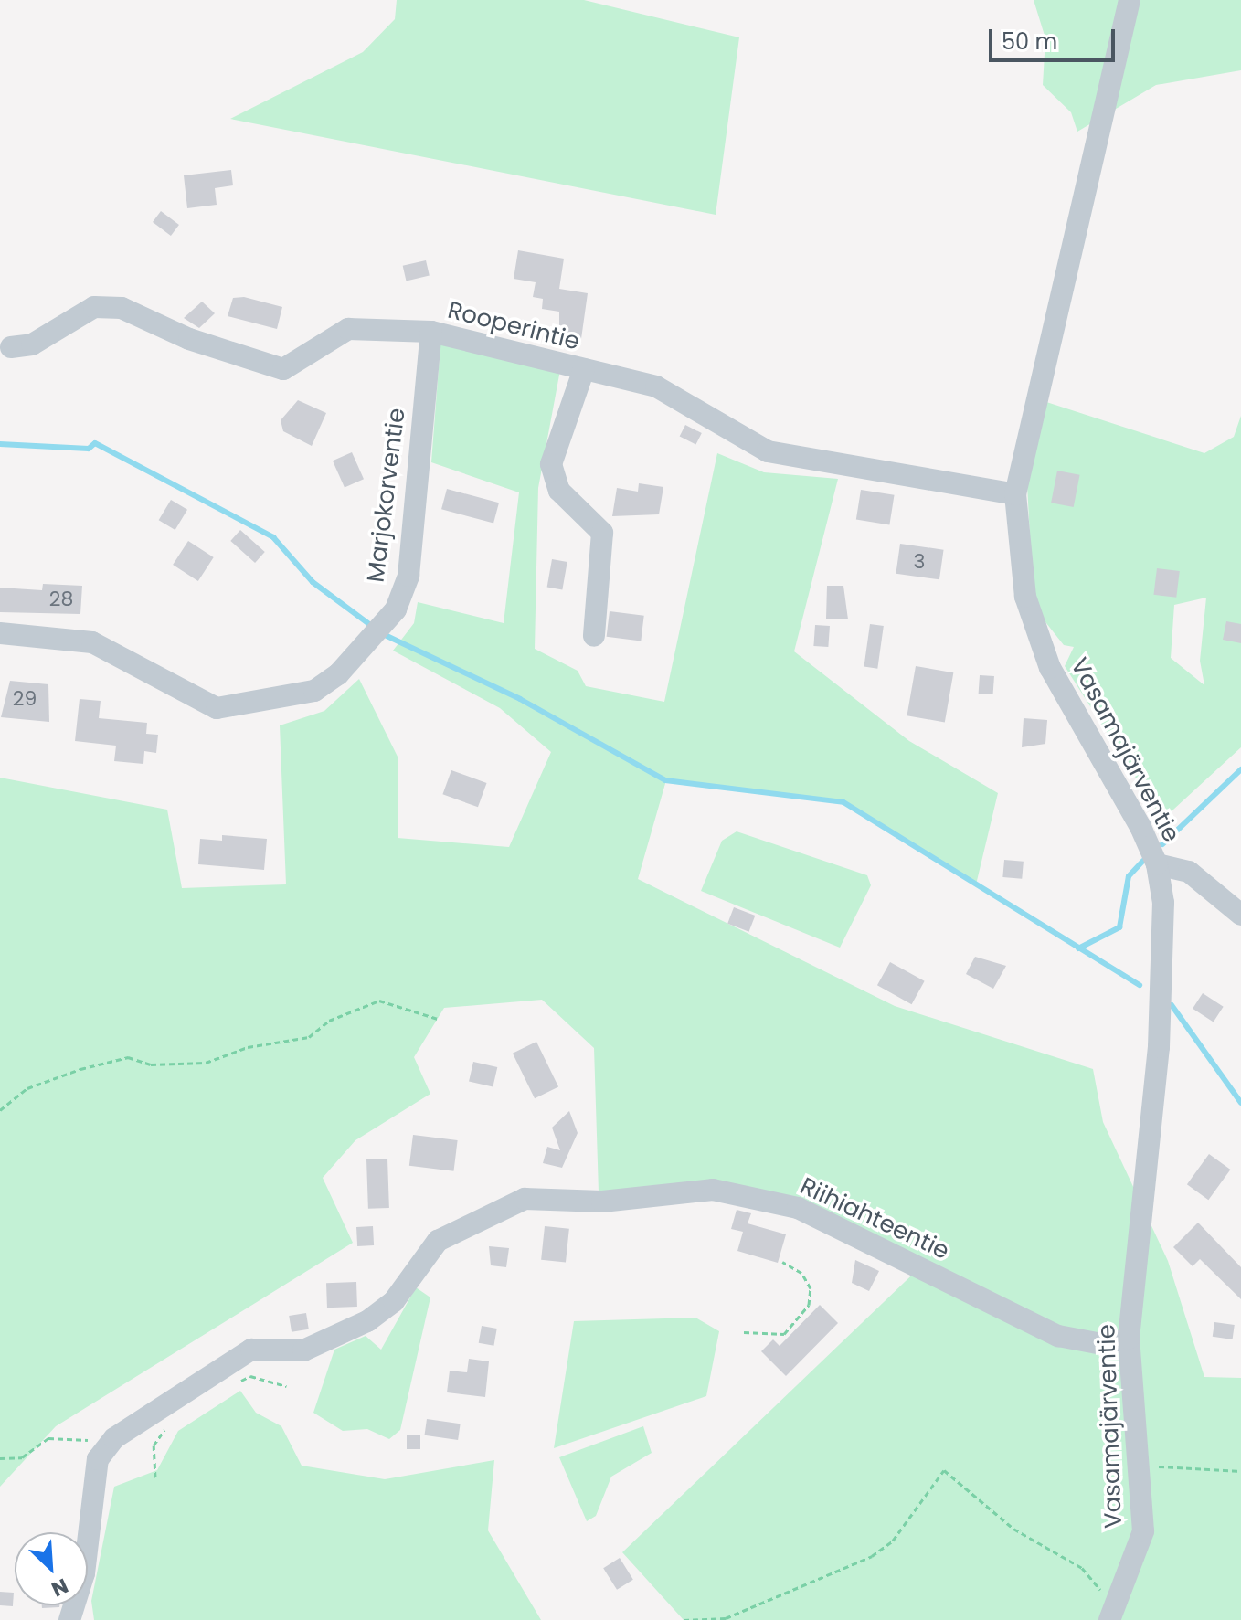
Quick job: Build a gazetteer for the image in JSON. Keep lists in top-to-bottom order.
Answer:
{
  "streets": {
    "street": [
      "Rooperintie",
      "Marjokorventie",
      "Vasamajärventie",
      "Riihiahteentie"
    ]
  },
  "crossings": [
    ["Rooperintie", "Marjokorventie"],
    ["Rooperintie", "Vasamajärventie"],
    ["Vasamajärventie", "Riihiahteentie"]
  ],
  "house_numbers": ["3", "28", "29"],
  "scale_bar": "50 m",
  "north": "bottom right"
}
